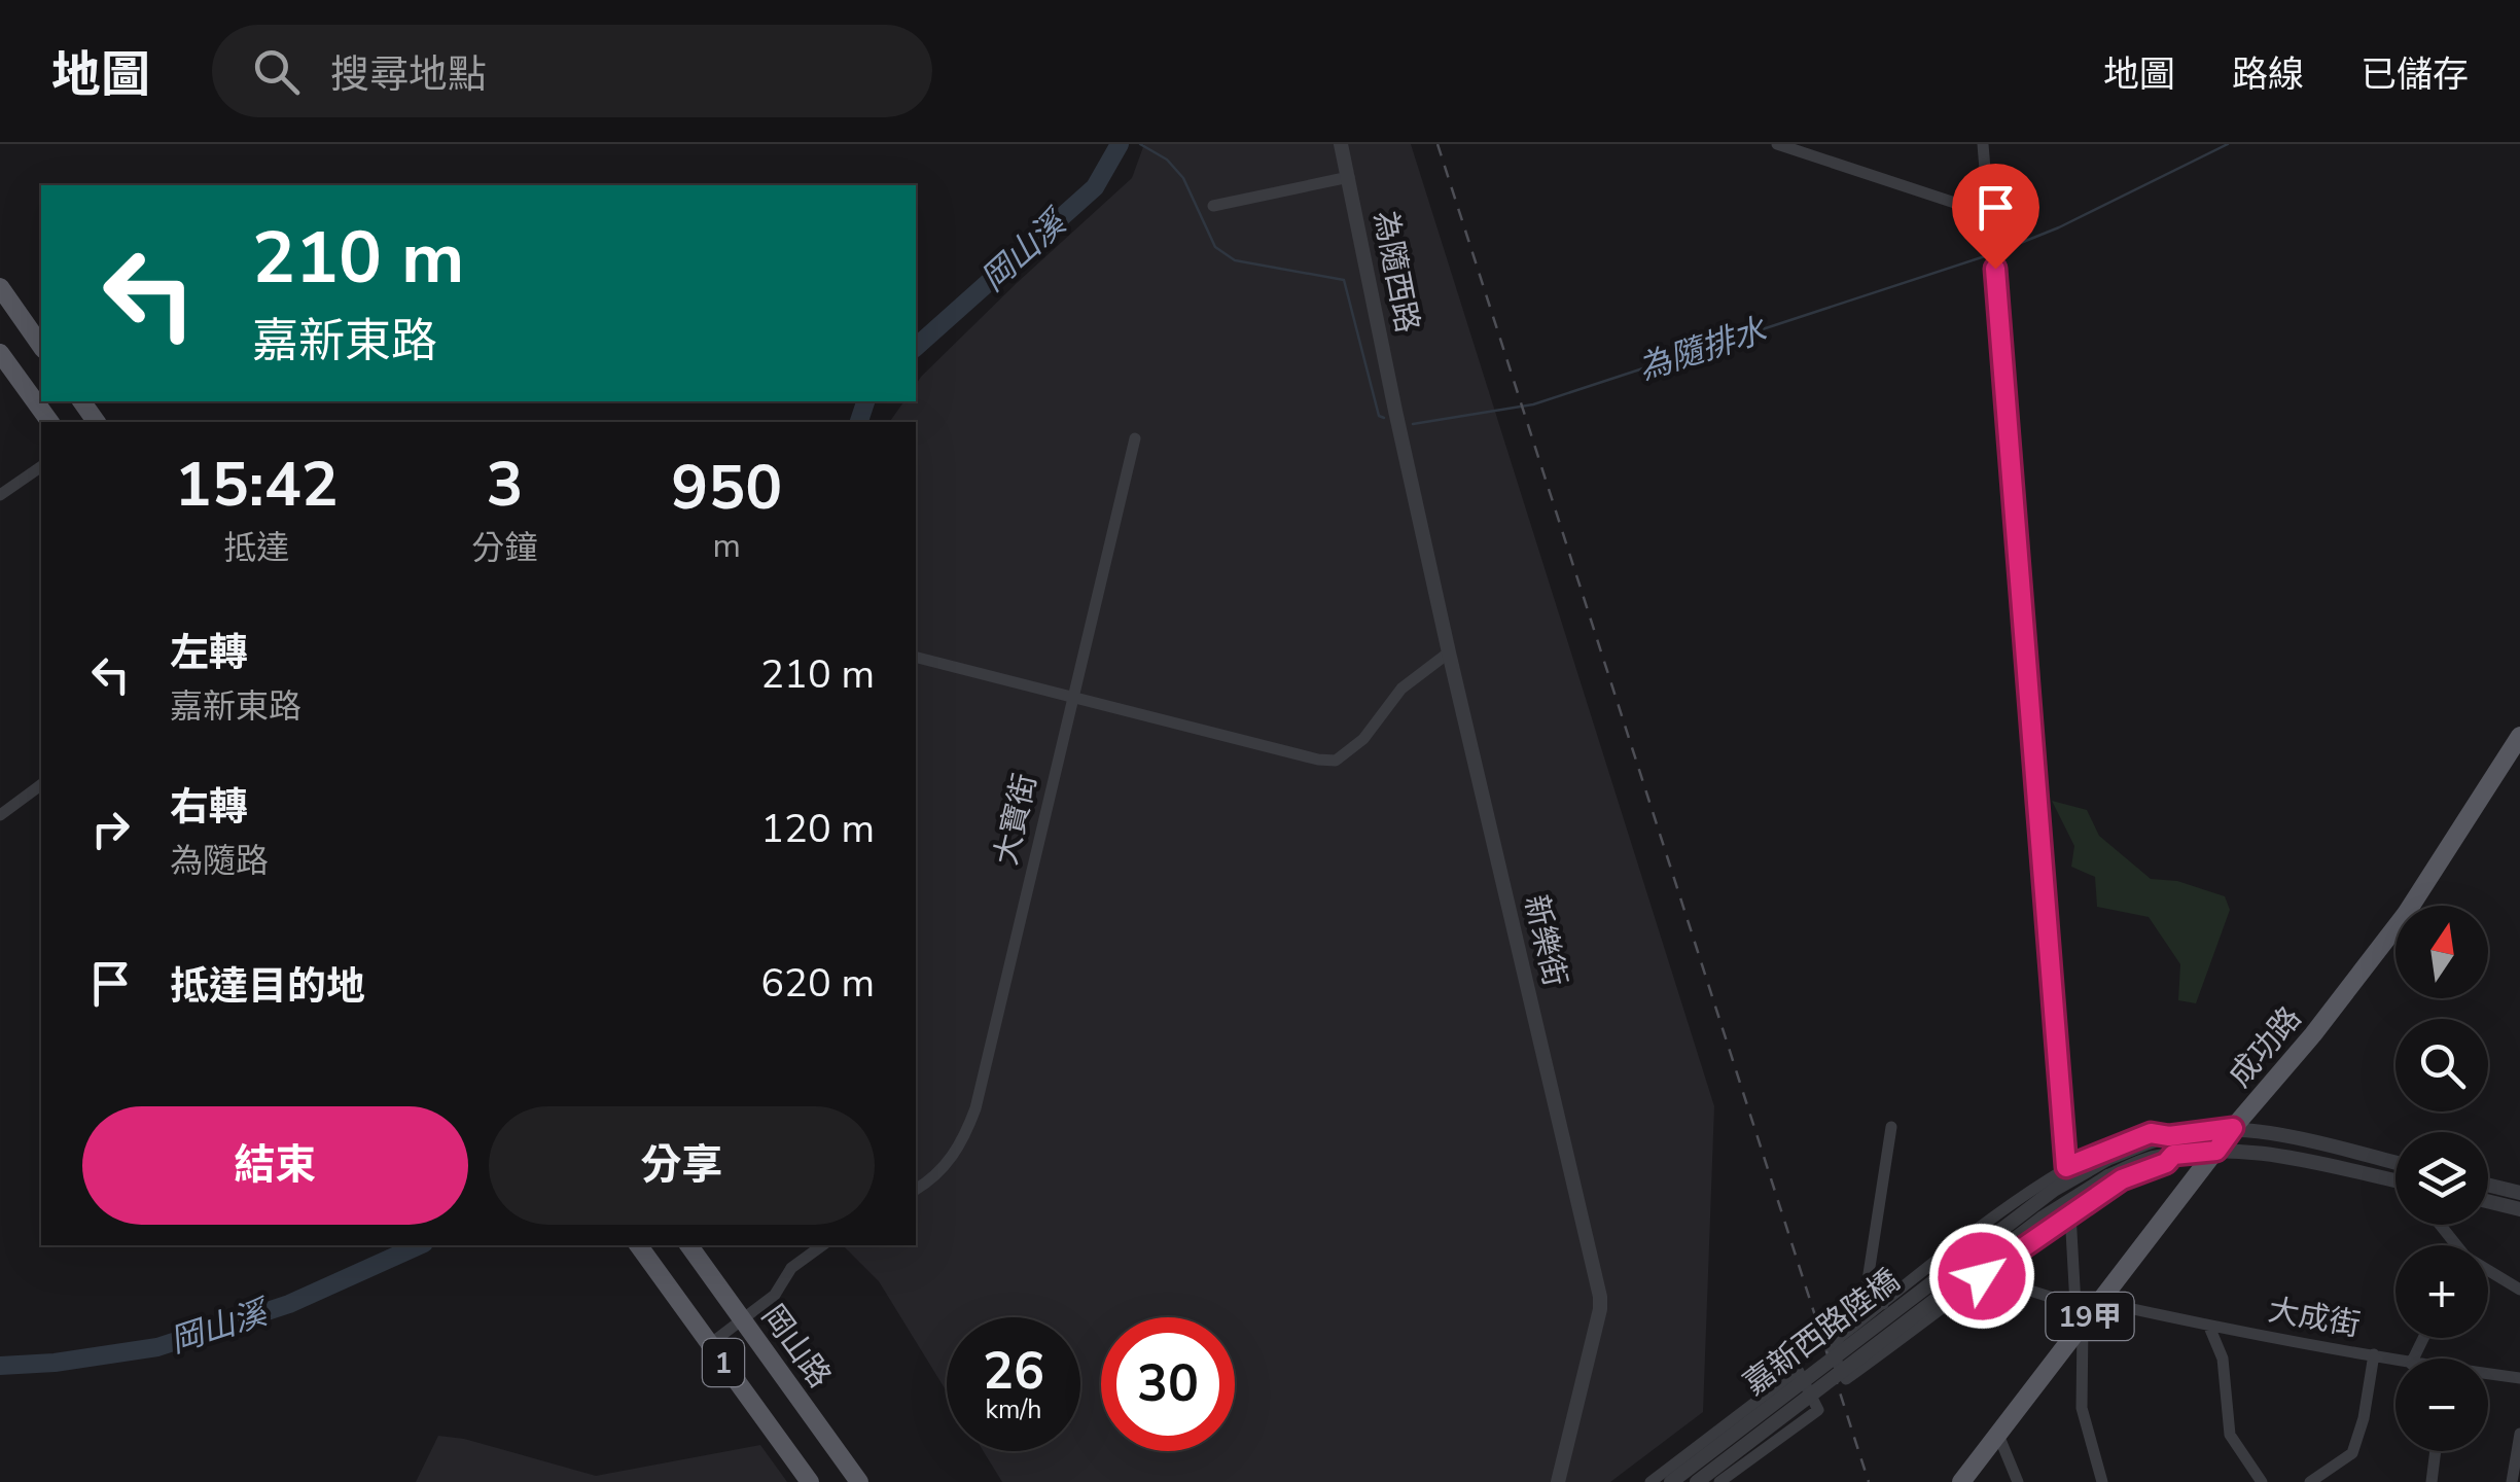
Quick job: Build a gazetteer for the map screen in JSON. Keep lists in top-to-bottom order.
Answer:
{
  "streets": {
    "main road": [
      "成功路",
      "19甲",
      "岡山路",
      "1"
    ],
    "street": [
      "為隨西路",
      "大寶街",
      "新樂街",
      "大成街",
      "嘉新西路陸橋"
    ]
  },
  "crossings": [
    ["為隨西路", "新樂街"],
    ["成功路", "大成街"],
    ["成功路", "嘉新西路陸橋"]
  ],
  "water": ["岡山溪", "為隨排水"],
  "north": "top",
  "page": {
    "header": "地圖",
    "search": "搜尋地點",
    "nav": ["地圖", "路線", "已儲存"],
    "turn": ["210 m", "嘉新東路"],
    "eta": [
      "15:42",
      "抵達",
      "3",
      "分鐘",
      "950",
      "m"
    ],
    "list": [
      {
        "name": "左轉",
        "note": "嘉新東路",
        "value": "210 m"
      },
      {
        "name": "右轉",
        "note": "為隨路",
        "value": "120 m"
      },
      {
        "name": "抵達目的地",
        "value": "620 m"
      }
    ],
    "map_buttons": ["+", "−"],
    "buttons": ["結束", "分享"],
    "speed": "26 km/h",
    "limit": "30"
  }
}
